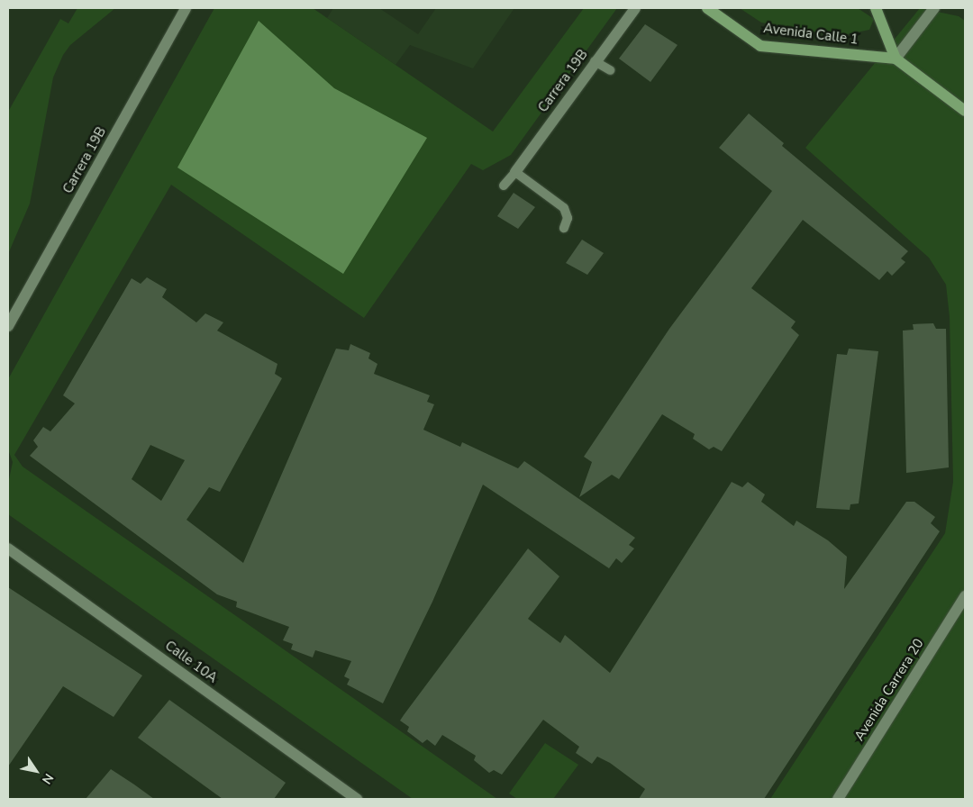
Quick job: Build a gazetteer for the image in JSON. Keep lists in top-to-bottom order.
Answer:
{
  "streets": {
    "main road": ["Avenida Calle 1"],
    "street": ["Carrera 19B", "Calle 10A", "Avenida Carrera 20"]
  },
  "north": "bottom right"
}
